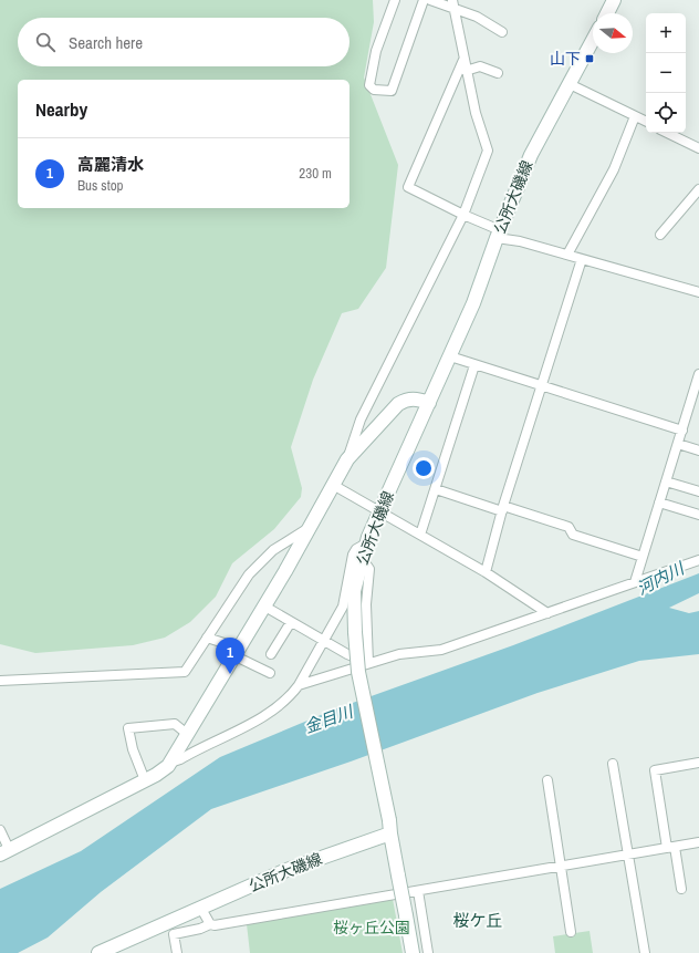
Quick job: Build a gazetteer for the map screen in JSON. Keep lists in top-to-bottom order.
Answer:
{
  "streets": {
    "main road": ["公所大磯線"]
  },
  "districts": ["桜ケ丘"],
  "water": ["河内川", "金目川"],
  "parks": ["桜ヶ丘公園"],
  "places": {
    "transit": ["山下"]
  },
  "north": "right",
  "page": {
    "map_buttons": ["+", "−"],
    "search": "Search here",
    "heading": "Nearby",
    "list": [
      {
        "mark": "1",
        "name": "高麗清水",
        "note": "Bus stop",
        "value": "230 m"
      }
    ],
    "pins": "1"
  }
}
